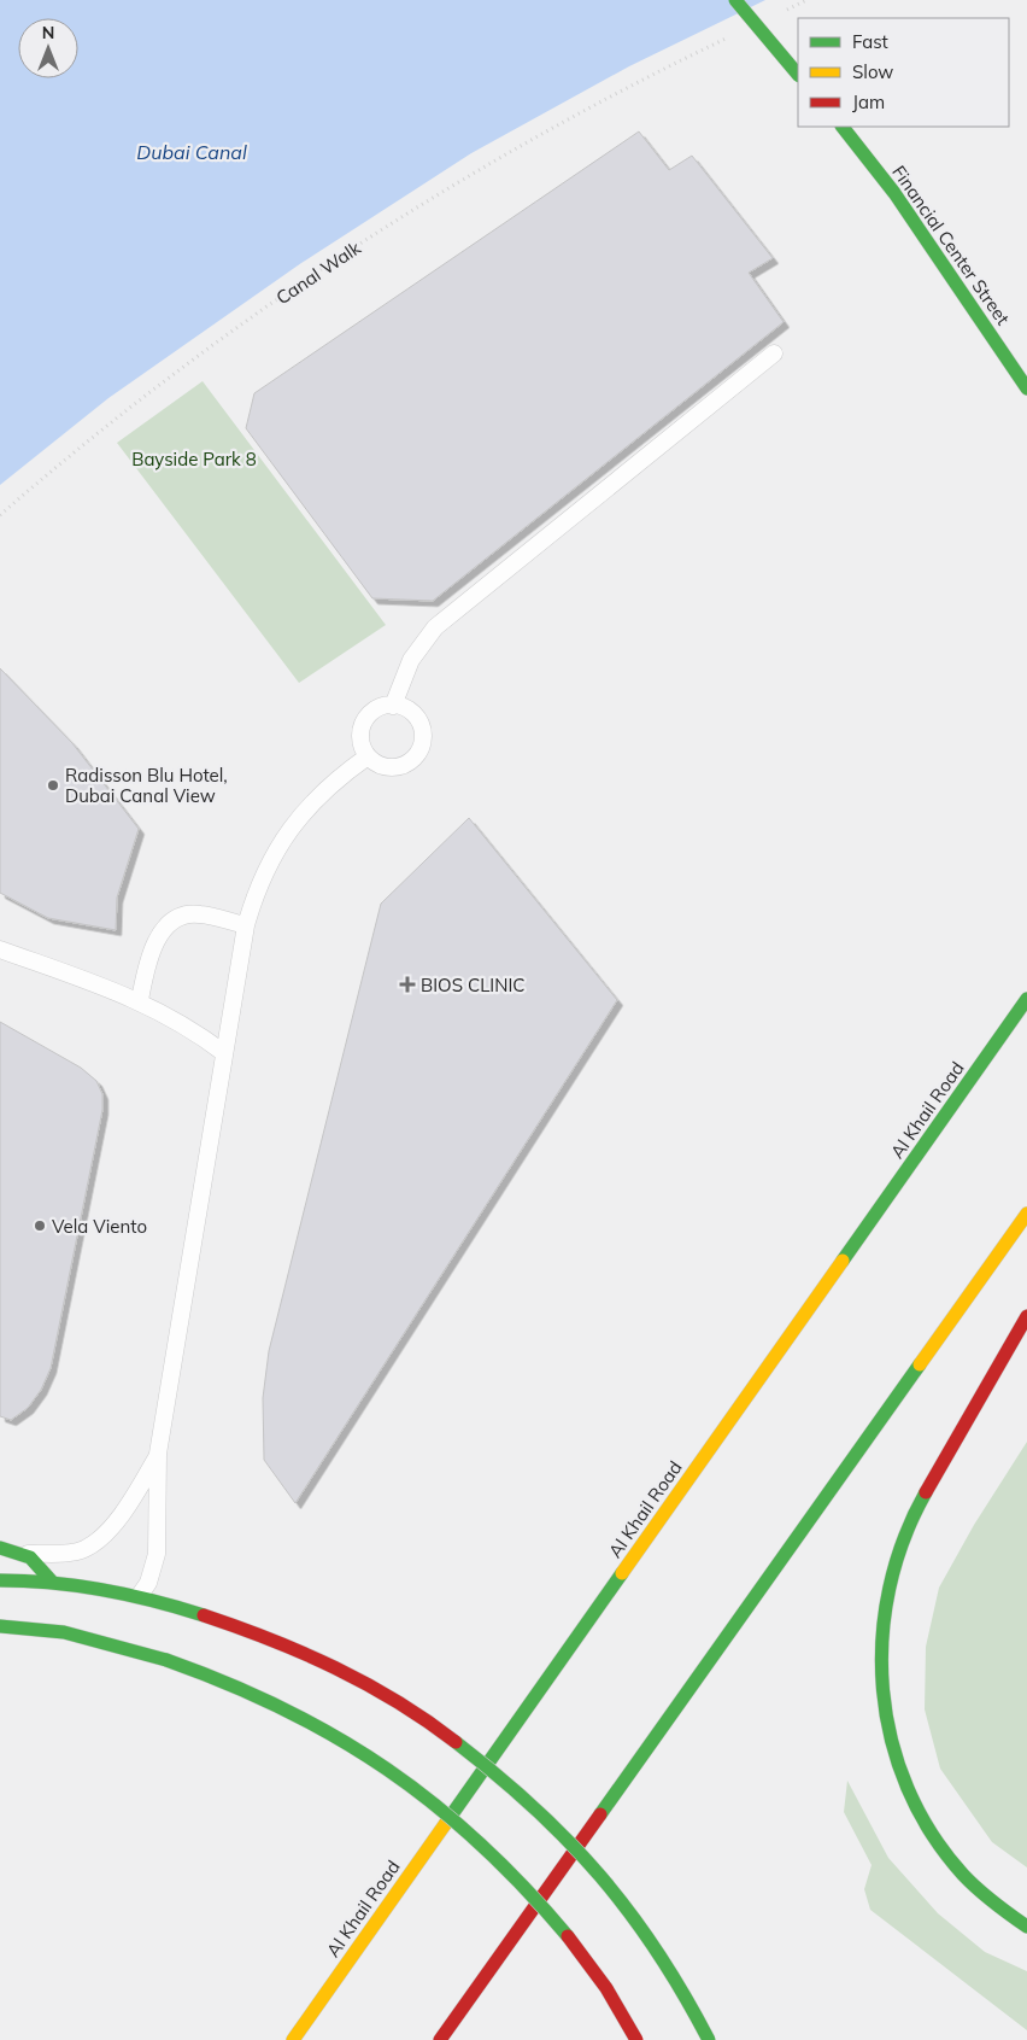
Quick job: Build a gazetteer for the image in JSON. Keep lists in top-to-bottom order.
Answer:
{
  "streets": {
    "main road": ["Financial Center Street", "Al Khail Road"],
    "path": ["Canal Walk"]
  },
  "water": ["Dubai Canal"],
  "parks": ["Bayside Park 8"],
  "places": {
    "other": ["Radisson Blu Hotel, Dubai Canal View", "Vela Viento"],
    "health": ["BIOS CLINIC"]
  },
  "legend": ["Fast", "Slow", "Jam"],
  "north": "top"
}
